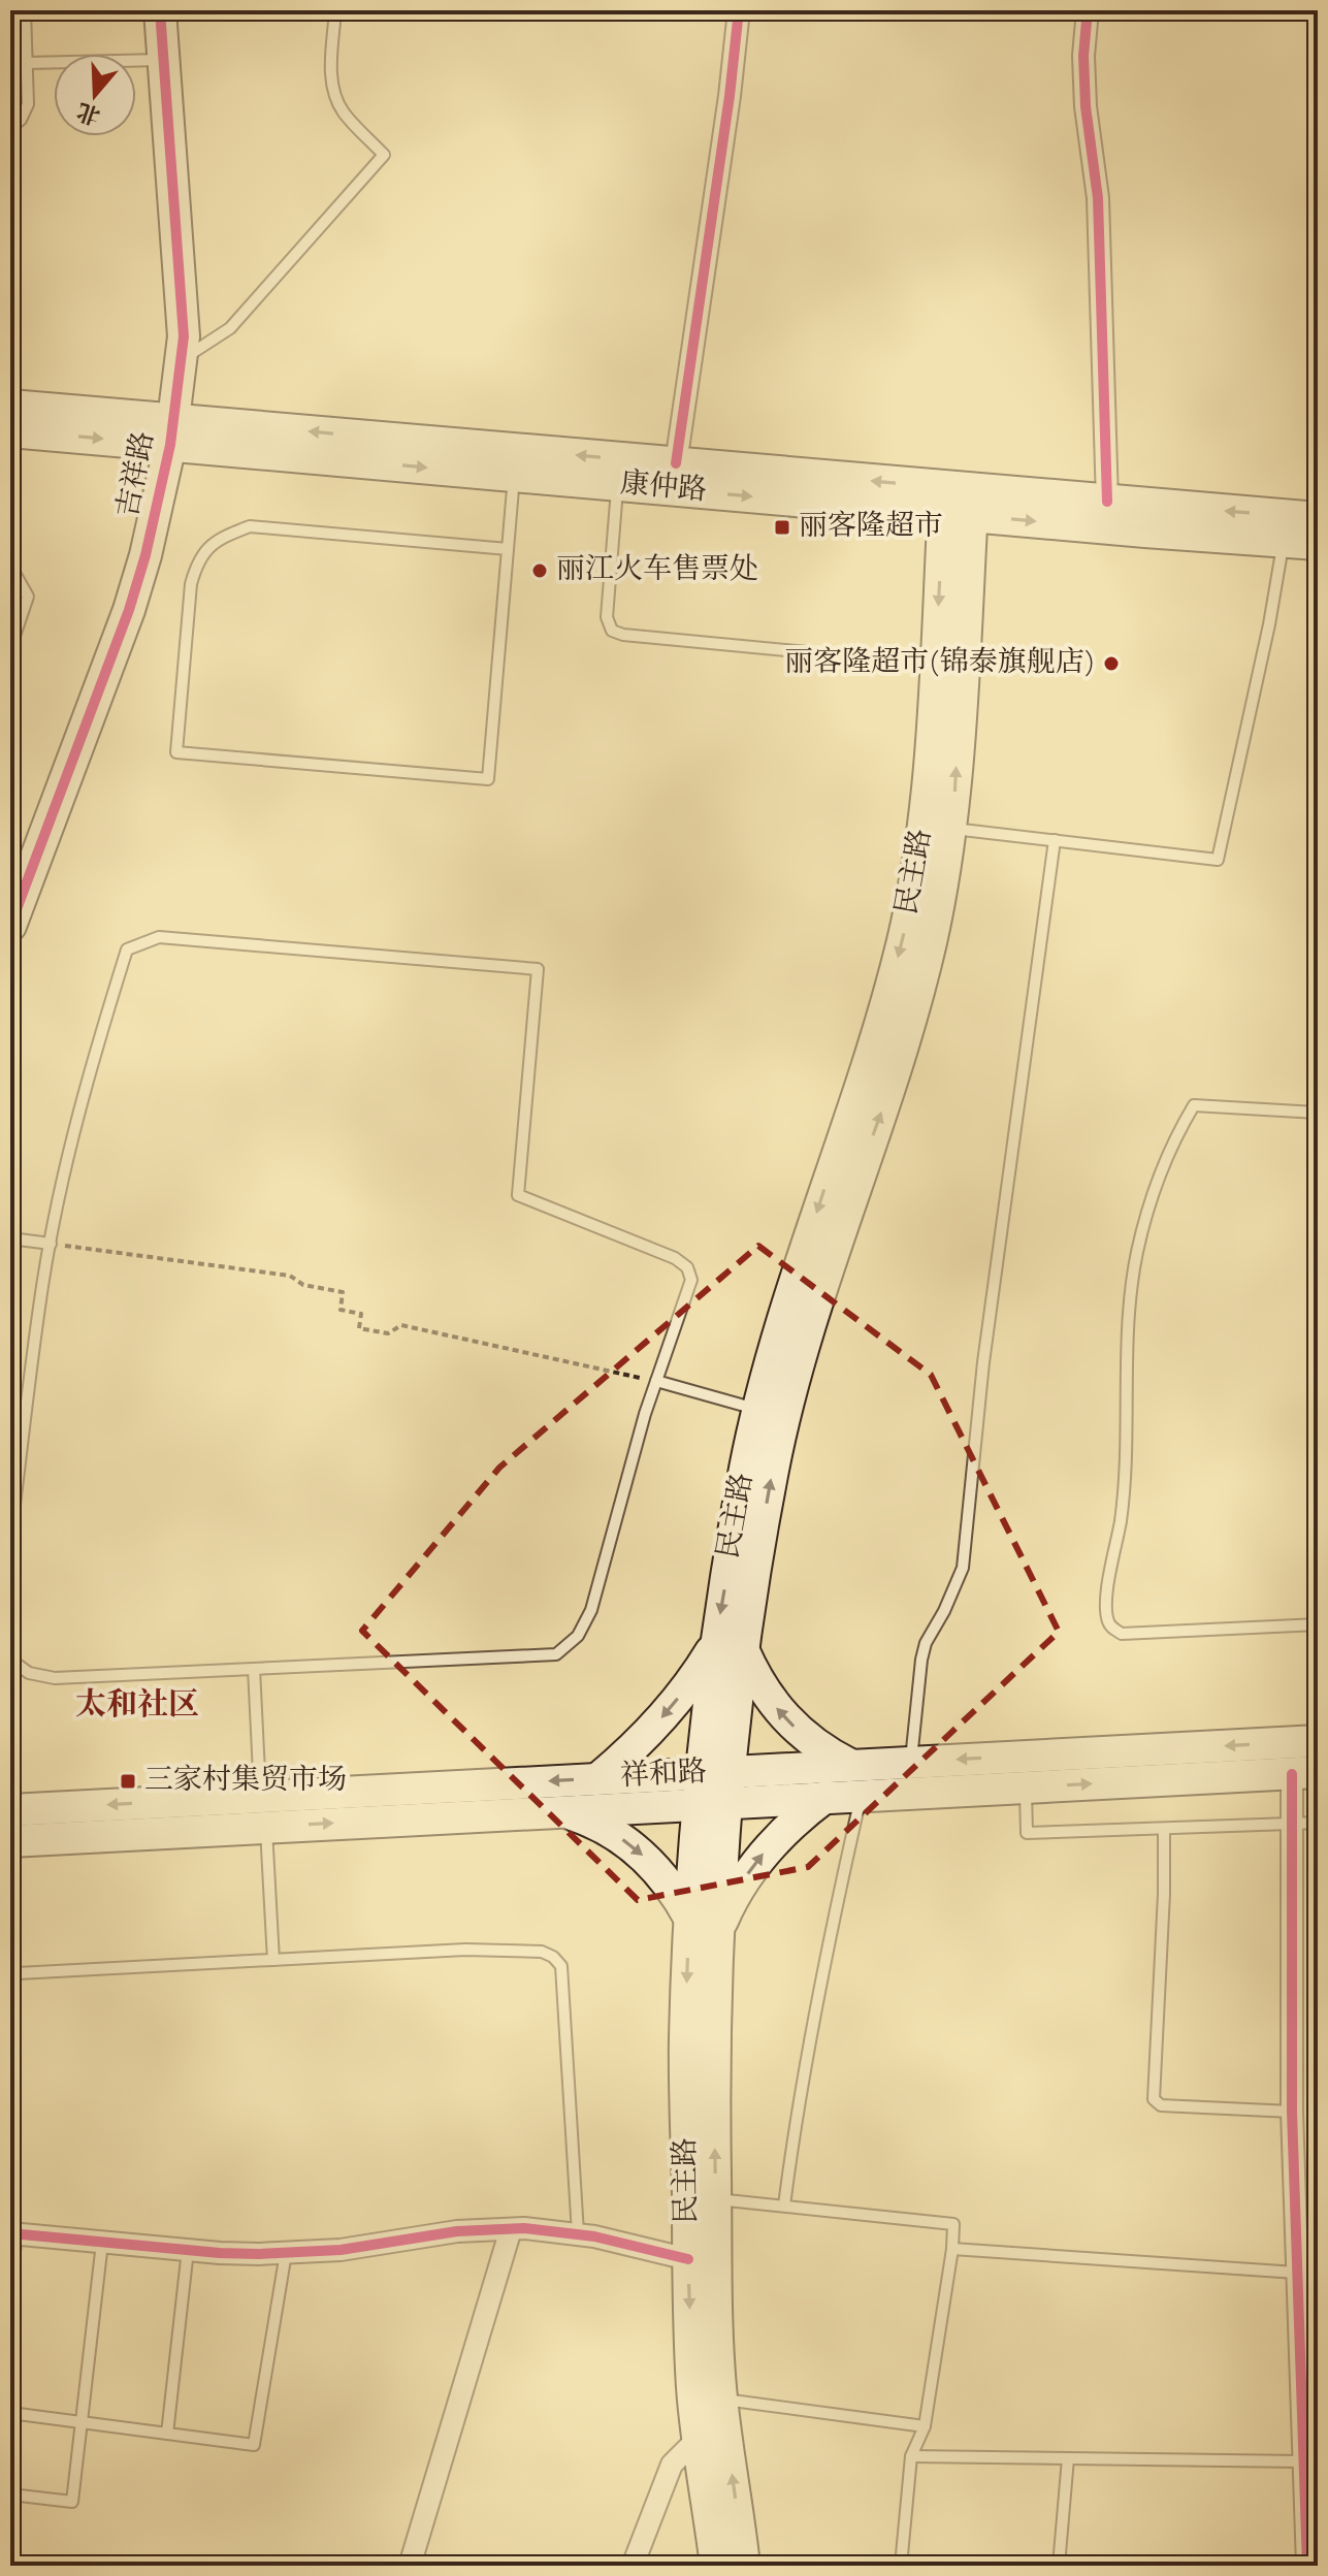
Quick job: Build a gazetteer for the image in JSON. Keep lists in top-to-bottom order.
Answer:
{
  "streets": {
    "main road": [
      "吉祥路",
      "康仲路",
      "民主路",
      "祥和路"
    ]
  },
  "crossings": [
    ["吉祥路", "康仲路"],
    ["康仲路", "民主路"],
    ["民主路", "祥和路"]
  ],
  "districts": ["太和社区"],
  "places": {
    "transit": ["丽客隆超市", "三家村集贸市场"],
    "other": ["丽江火车售票处", "丽客隆超市(锦泰旗舰店)"]
  },
  "north": "bottom"
}
